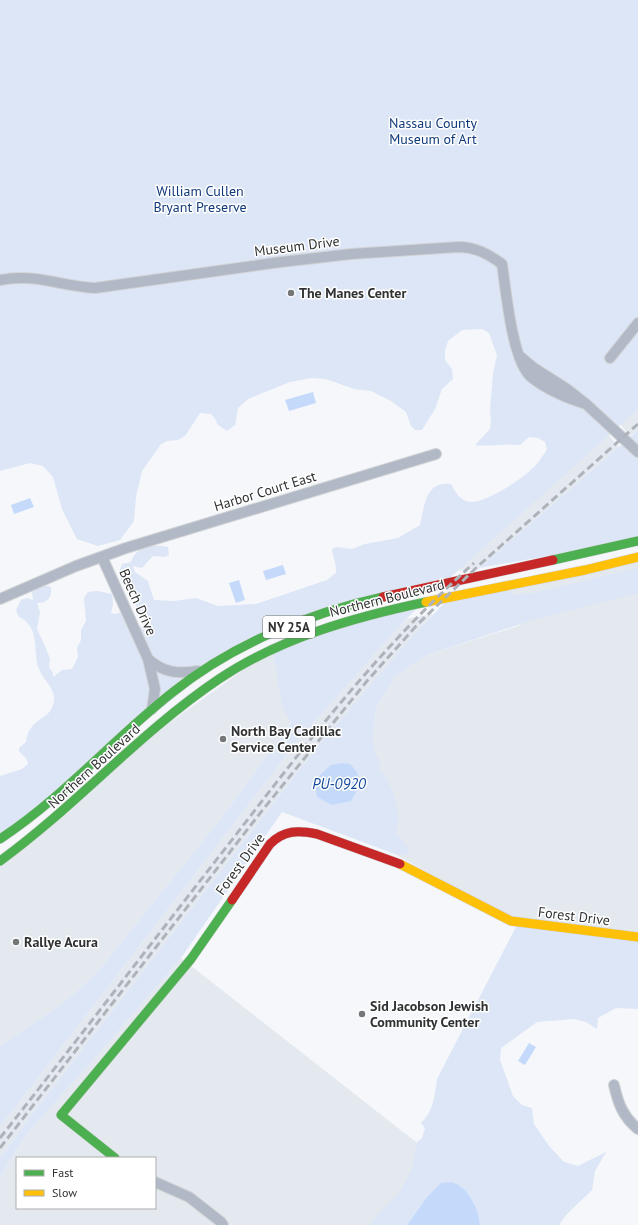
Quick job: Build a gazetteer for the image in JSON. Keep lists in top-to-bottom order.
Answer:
{
  "streets": {
    "main road": ["Northern Boulevard", "NY 25A", "Forest Drive"],
    "street": ["Museum Drive", "Harbor Court East", "Beech Drive"]
  },
  "crossings": [
    ["Harbor Court East", "Beech Drive"],
    ["Northern Boulevard", "Beech Drive"]
  ],
  "water": ["PU-0920"],
  "parks": ["Nassau County Museum of Art", "William Cullen Bryant Preserve"],
  "places": [
    "The Manes Center",
    "North Bay Cadillac Service Center",
    "Rallye Acura",
    "Sid Jacobson Jewish Community Center"
  ],
  "legend": ["Fast", "Slow"]
}
